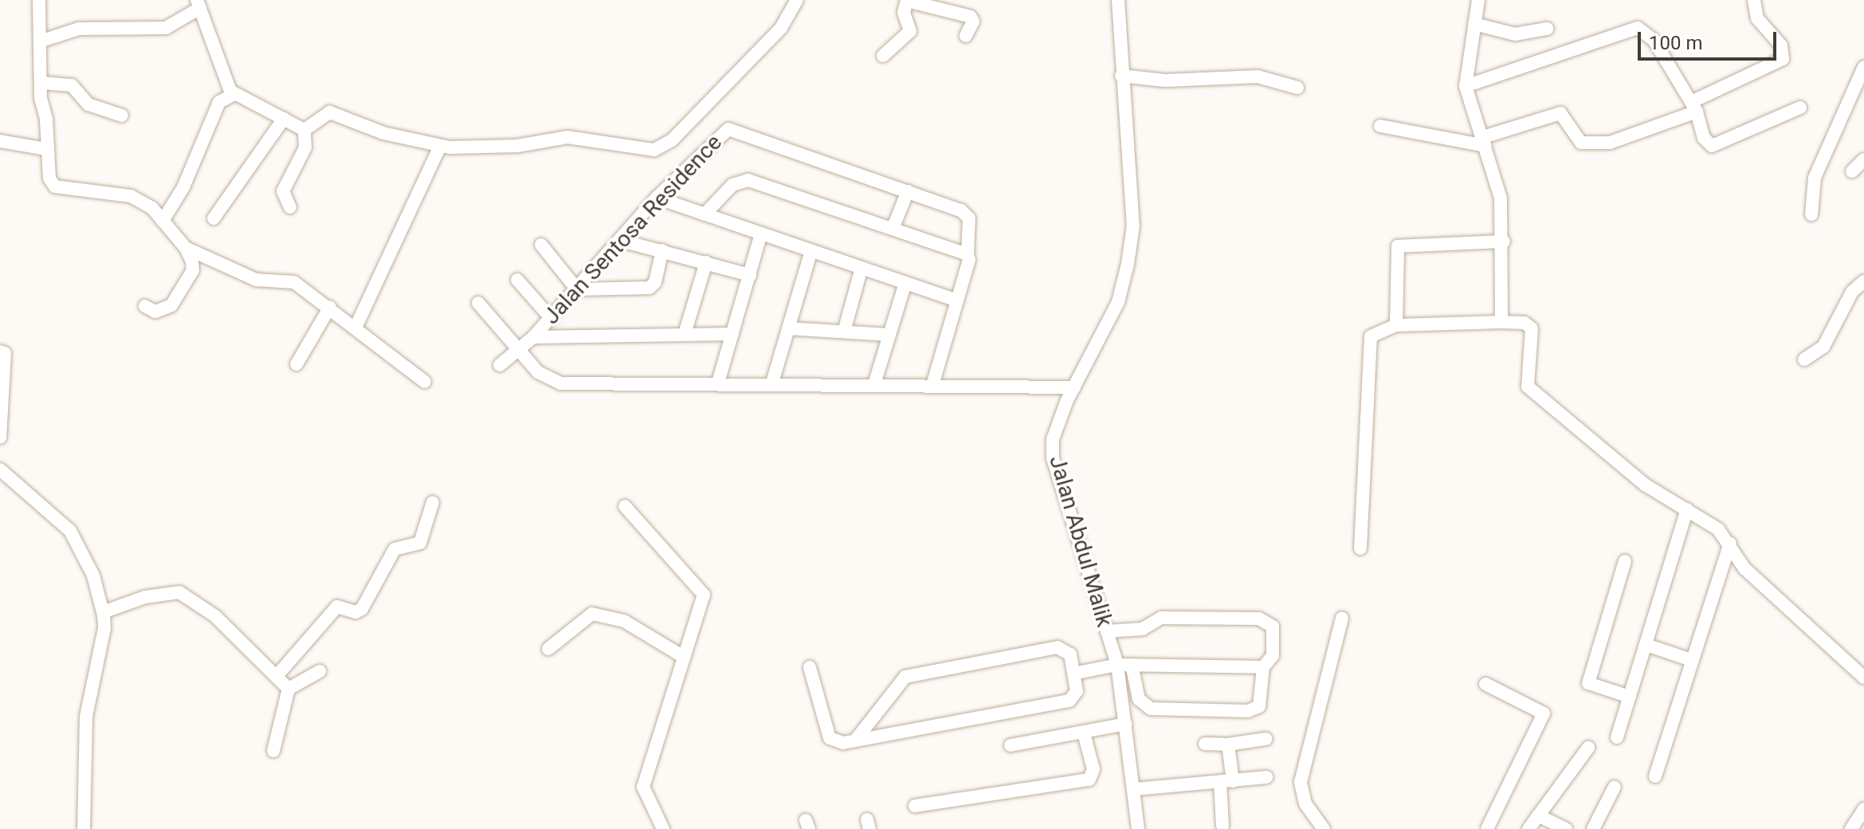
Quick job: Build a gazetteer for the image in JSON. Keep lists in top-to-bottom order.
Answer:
{
  "streets": {
    "street": ["Jalan Sentosa Residence", "Jalan Abdul Malik"]
  },
  "scale_bar": "100 m"
}
